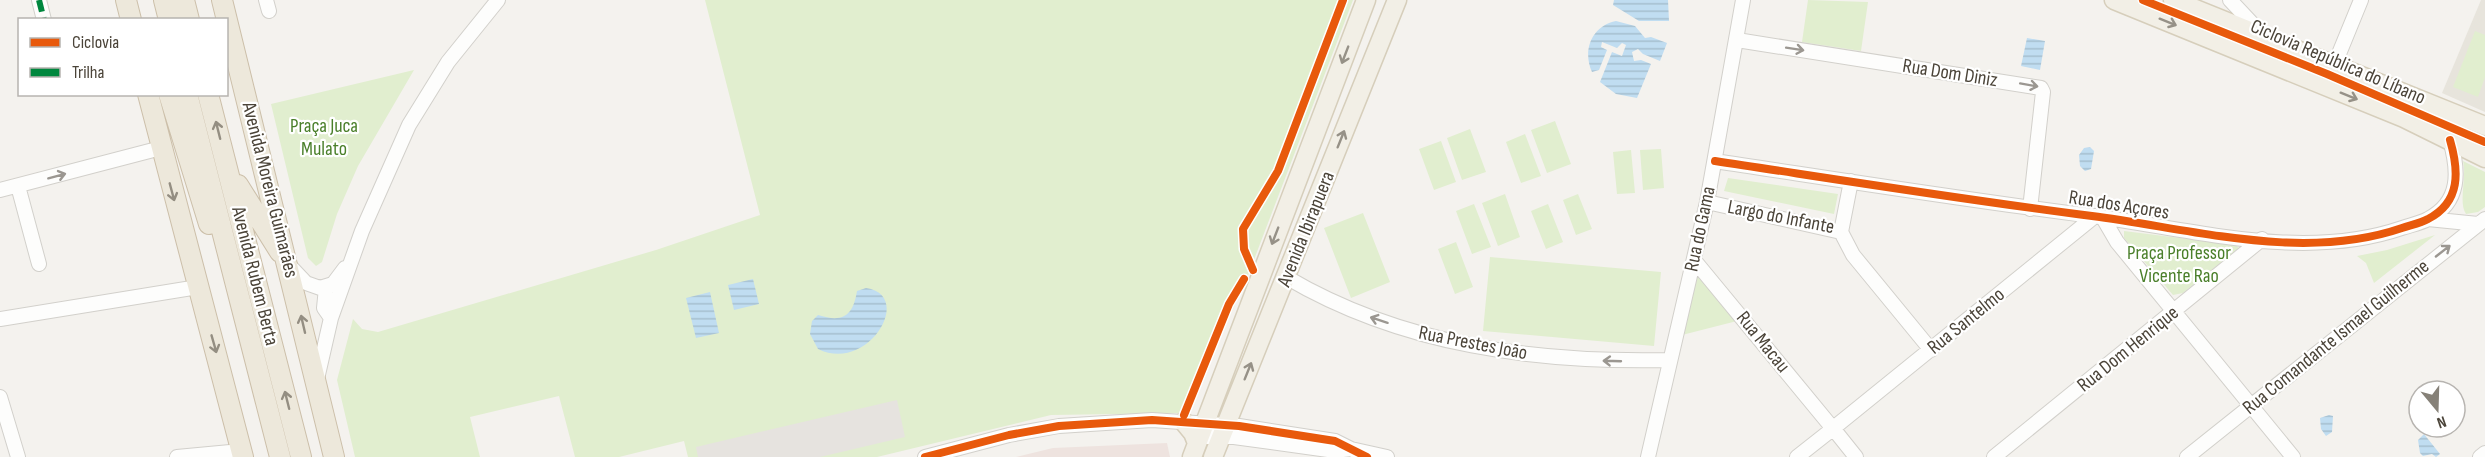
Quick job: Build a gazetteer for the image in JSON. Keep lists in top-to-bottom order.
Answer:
{
  "streets": {
    "highway": ["Avenida Moreira Guimarães", "Avenida Rubem Berta"],
    "main road": ["Avenida Ibirapuera"],
    "street": [
      "Rua Dom Diniz",
      "Rua dos Açores",
      "Largo do Infante",
      "Rua do Gama",
      "Rua Santelmo",
      "Rua Comandante Ismael Guilherme",
      "Rua Macau",
      "Rua Prestes João",
      "Rua Dom Henrique"
    ],
    "cycle path": ["Ciclovia República do Líbano"]
  },
  "crossings": [
    ["Rua Dom Diniz", "Rua dos Açores"],
    ["Rua Dom Diniz", "Rua do Gama"],
    ["Rua dos Açores", "Largo do Infante"],
    ["Rua dos Açores", "Rua do Gama"],
    ["Rua dos Açores", "Rua Santelmo"],
    ["Rua dos Açores", "Rua Comandante Ismael Guilherme"],
    ["Rua dos Açores", "Rua Dom Henrique"],
    ["Largo do Infante", "Rua do Gama"],
    ["Avenida Ibirapuera", "Rua Prestes João"],
    ["Rua do Gama", "Rua Macau"],
    ["Rua do Gama", "Rua Prestes João"],
    ["Rua Santelmo", "Rua Macau"]
  ],
  "one_way": ["Rua Comandante Ismael Guilherme", "Rua Prestes João"],
  "parks": ["Praça Juca Mulato", "Praça Professor Vicente Rao"],
  "legend": ["Ciclovia", "Trilha"],
  "north": "bottom"
}
